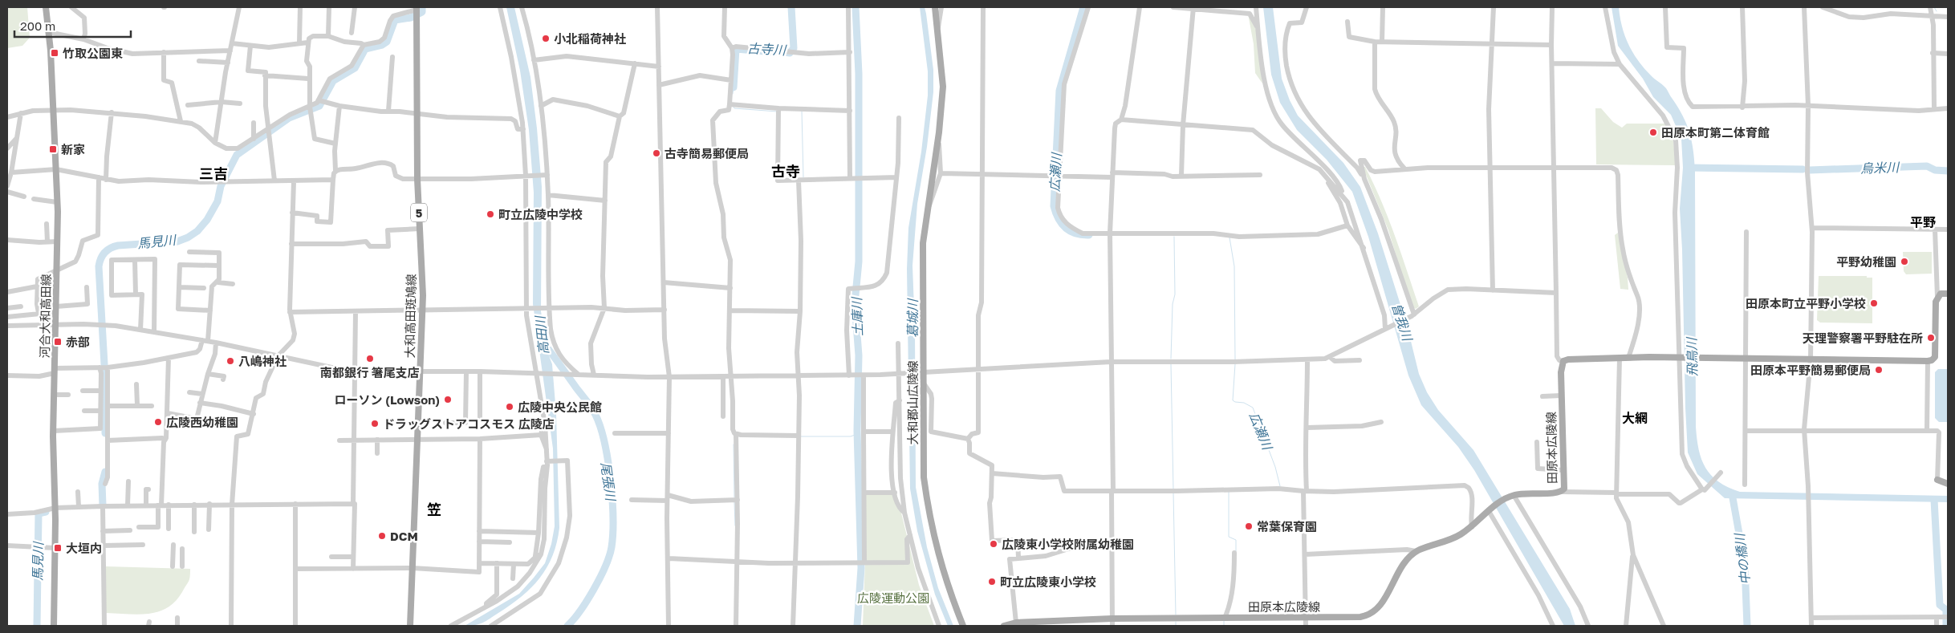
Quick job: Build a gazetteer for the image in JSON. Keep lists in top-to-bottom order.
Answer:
{
  "streets": {
    "main road": [
      "5",
      "河合大和高田線",
      "大和高田斑鳩線",
      "大和郡山広陵線",
      "田原本広陵線"
    ]
  },
  "districts": [
    "古寺",
    "三吉",
    "平野",
    "大網",
    "笠"
  ],
  "water": [
    "古寺川",
    "烏米川",
    "広瀬川",
    "馬見川",
    "土庫川",
    "葛城川",
    "曽我川",
    "高田川",
    "飛鳥川",
    "尾張川",
    "中の橋川"
  ],
  "parks": ["広陵運動公園"],
  "places": {
    "other": [
      "小北稲荷神社",
      "田原本町第二体育館",
      "古寺簡易郵便局",
      "町立広陵中学校",
      "平野幼稚園",
      "田原本町立平野小学校",
      "天理警察署平野駐在所",
      "南都銀行 箸尾支店",
      "八嶋神社",
      "田原本平野簡易郵便局",
      "ローソン (Lowson)",
      "広陵中央公民館",
      "広陵西幼稚園",
      "ドラッグストアコスモス 広陵店",
      "常葉保育園",
      "DCM",
      "広陵東小学校附属幼稚園",
      "町立広陵東小学校"
    ],
    "transit": [
      "竹取公園東",
      "新家",
      "赤部",
      "大垣内"
    ]
  },
  "scale_bar": "200 m"
}
